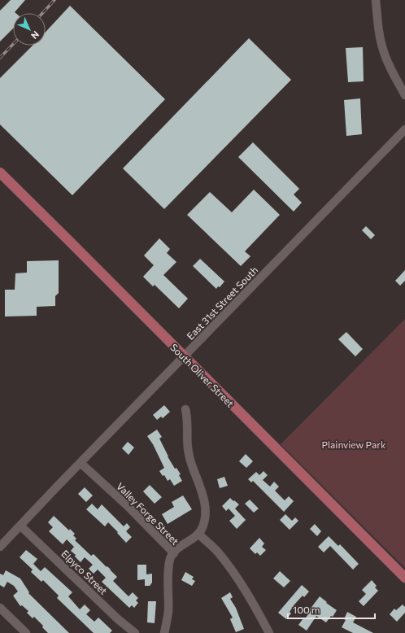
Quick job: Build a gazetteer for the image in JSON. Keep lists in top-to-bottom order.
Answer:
{
  "streets": {
    "main road": ["South Oliver Street"],
    "street": ["East 31st Street South", "Valley Forge Street", "Elpyco Street"]
  },
  "crossings": [
    ["East 31st Street South", "South Oliver Street"],
    ["East 31st Street South", "Valley Forge Street"],
    ["East 31st Street South", "Elpyco Street"]
  ],
  "parks": ["Plainview Park"],
  "scale_bar": "100 m",
  "north": "bottom right"
}
